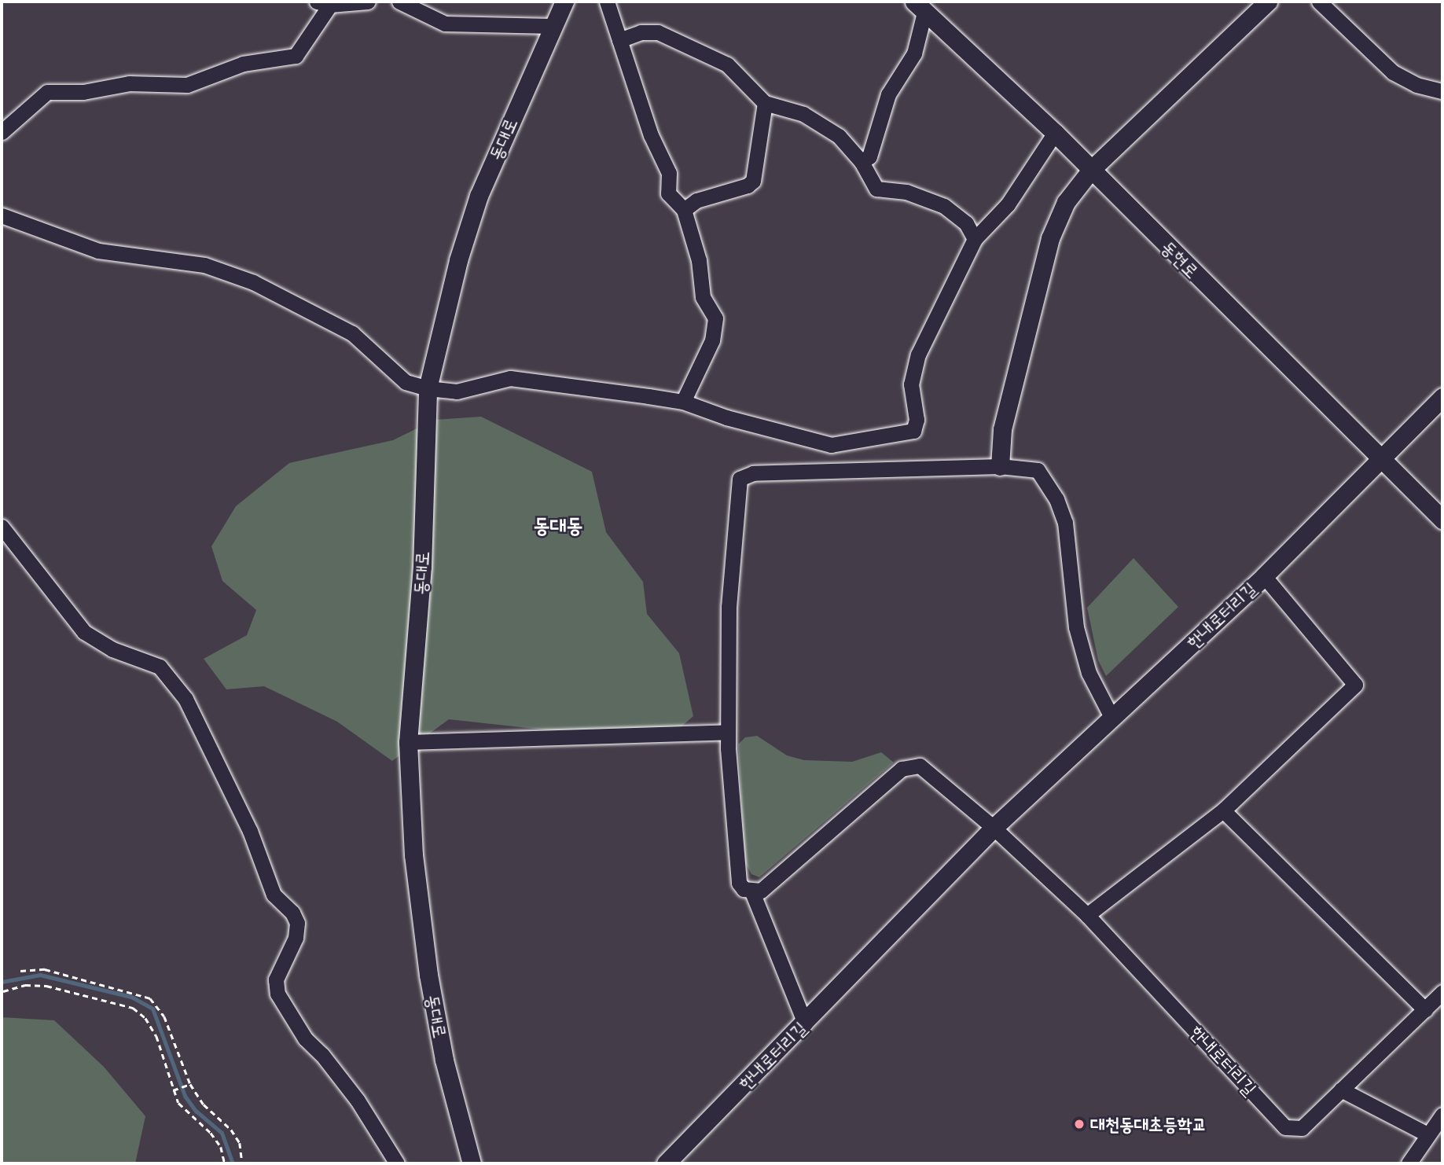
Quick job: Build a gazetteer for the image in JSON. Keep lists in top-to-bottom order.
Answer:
{
  "streets": {
    "street": ["동대로", "동현로", "한내로터리길"]
  },
  "crossings": [
    ["동현로", "한내로터리길"]
  ],
  "districts": ["동대동"],
  "places": ["대천동대초등학교"]
}
